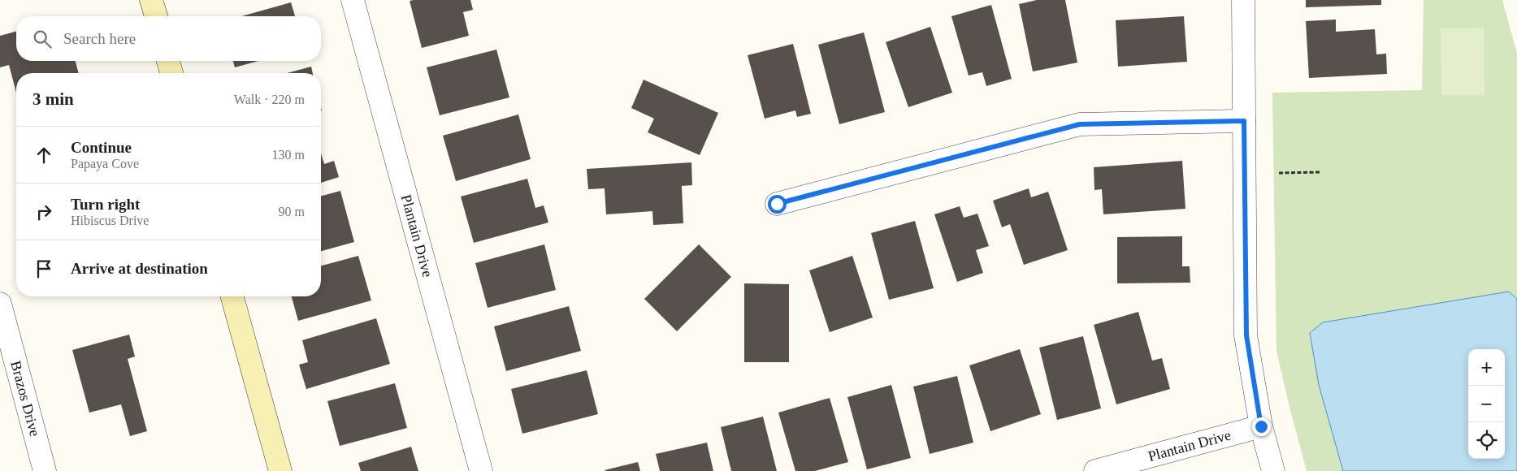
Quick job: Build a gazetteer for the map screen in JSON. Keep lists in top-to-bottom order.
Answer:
{
  "streets": {
    "street": ["Plantain Drive", "Brazos Drive"]
  },
  "page": {
    "search": "Search here",
    "heading": ["3 min", "Walk · 220 m"],
    "list": [
      ["Continue", "Papaya Cove", "130 m"],
      ["Turn right", "Hibiscus Drive", "90 m"],
      "Arrive at destination"
    ],
    "map_buttons": ["+", "−"]
  }
}
